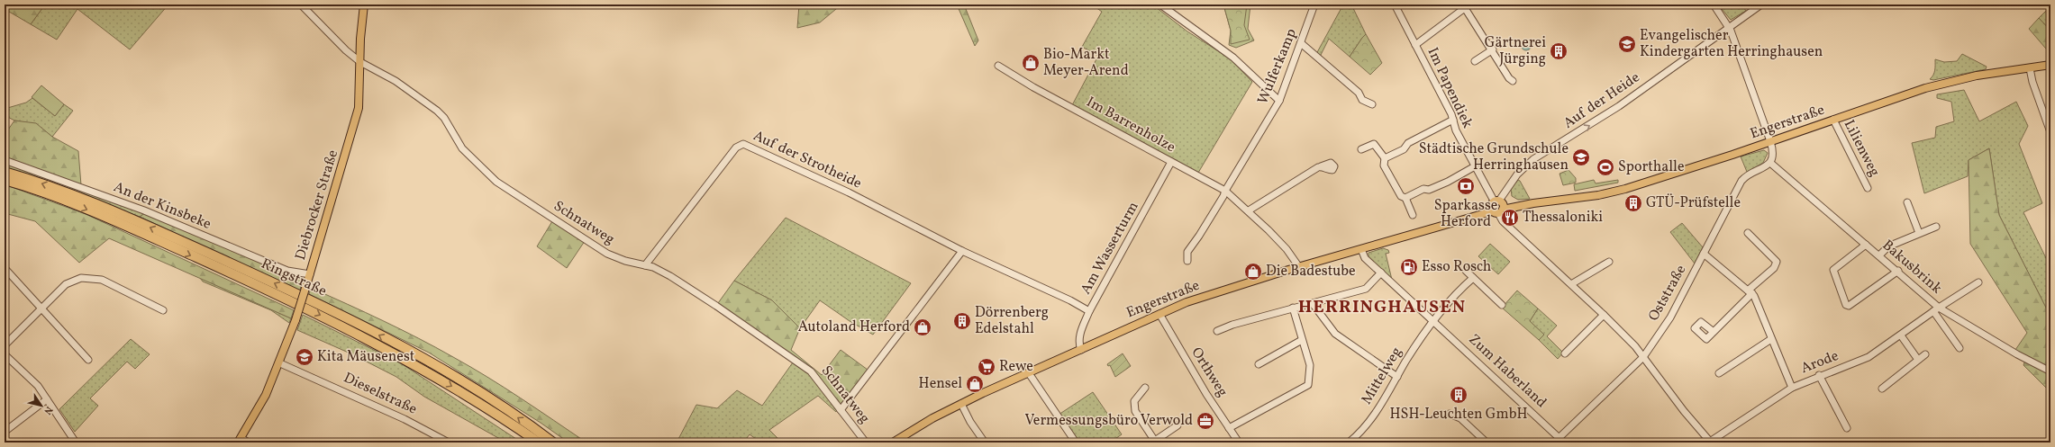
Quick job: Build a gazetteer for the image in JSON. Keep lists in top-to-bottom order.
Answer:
{
  "streets": {
    "highway": ["Ringstraße"],
    "main road": ["Engerstraße", "Diebrocker Straße"],
    "street": [
      "Wulferkamp",
      "Im Papendiek",
      "Auf der Heide",
      "Im Barrenholze",
      "Lilienweg",
      "Auf der Strotheide",
      "An der Kinsbeke",
      "Schnatweg",
      "Am Wasserturm",
      "Bakusbrink",
      "Oststraße",
      "Arode",
      "Zum Haberland",
      "Orthweg",
      "Mittelweg",
      "Dieselstraße"
    ]
  },
  "crossings": [
    ["Wulferkamp", "Im Barrenholze"],
    ["Im Papendiek", "Auf der Heide"],
    ["Im Papendiek", "Engerstraße"],
    ["Im Papendiek", "Oststraße"],
    ["Im Papendiek", "Arode"],
    ["Auf der Heide", "Engerstraße"],
    ["Engerstraße", "Im Barrenholze"],
    ["Engerstraße", "Lilienweg"],
    ["Engerstraße", "Am Wasserturm"],
    ["Engerstraße", "Zum Haberland"],
    ["Engerstraße", "Orthweg"],
    ["Im Barrenholze", "Am Wasserturm"],
    ["Auf der Strotheide", "Schnatweg"],
    ["Auf der Strotheide", "Am Wasserturm"],
    ["Diebrocker Straße", "An der Kinsbeke"],
    ["Diebrocker Straße", "Schnatweg"],
    ["Diebrocker Straße", "Dieselstraße"],
    ["Bakusbrink", "Oststraße"],
    ["Bakusbrink", "Arode"],
    ["Oststraße", "Zum Haberland"],
    ["Zum Haberland", "Mittelweg"]
  ],
  "one_way": ["Auf der Heide"],
  "districts": ["HERRINGHAUSEN"],
  "places": {
    "school or university": ["Evangelischer Kindergarten Herringhausen", "Städtische Grundschule Herringhausen", "Kita Mäusenest"],
    "building": [
      "Gärtnerei Jürging",
      "GTÜ-Prüfstelle",
      "Dörrenberg Edelstahl",
      "HSH-Leuchten GmbH"
    ],
    "shop": [
      "Bio-Markt Meyer-Arend",
      "Die Badestube",
      "Autoland Herford",
      "Hensel"
    ],
    "sports": ["Sporthalle"],
    "bank": ["Sparkasse Herford"],
    "restaurant": ["Thessaloniki"],
    "fuel station": ["Esso Rosch"],
    "supermarket": ["Rewe"],
    "office": ["Vermessungsbüro Verwold"]
  },
  "north": "bottom right"
}
